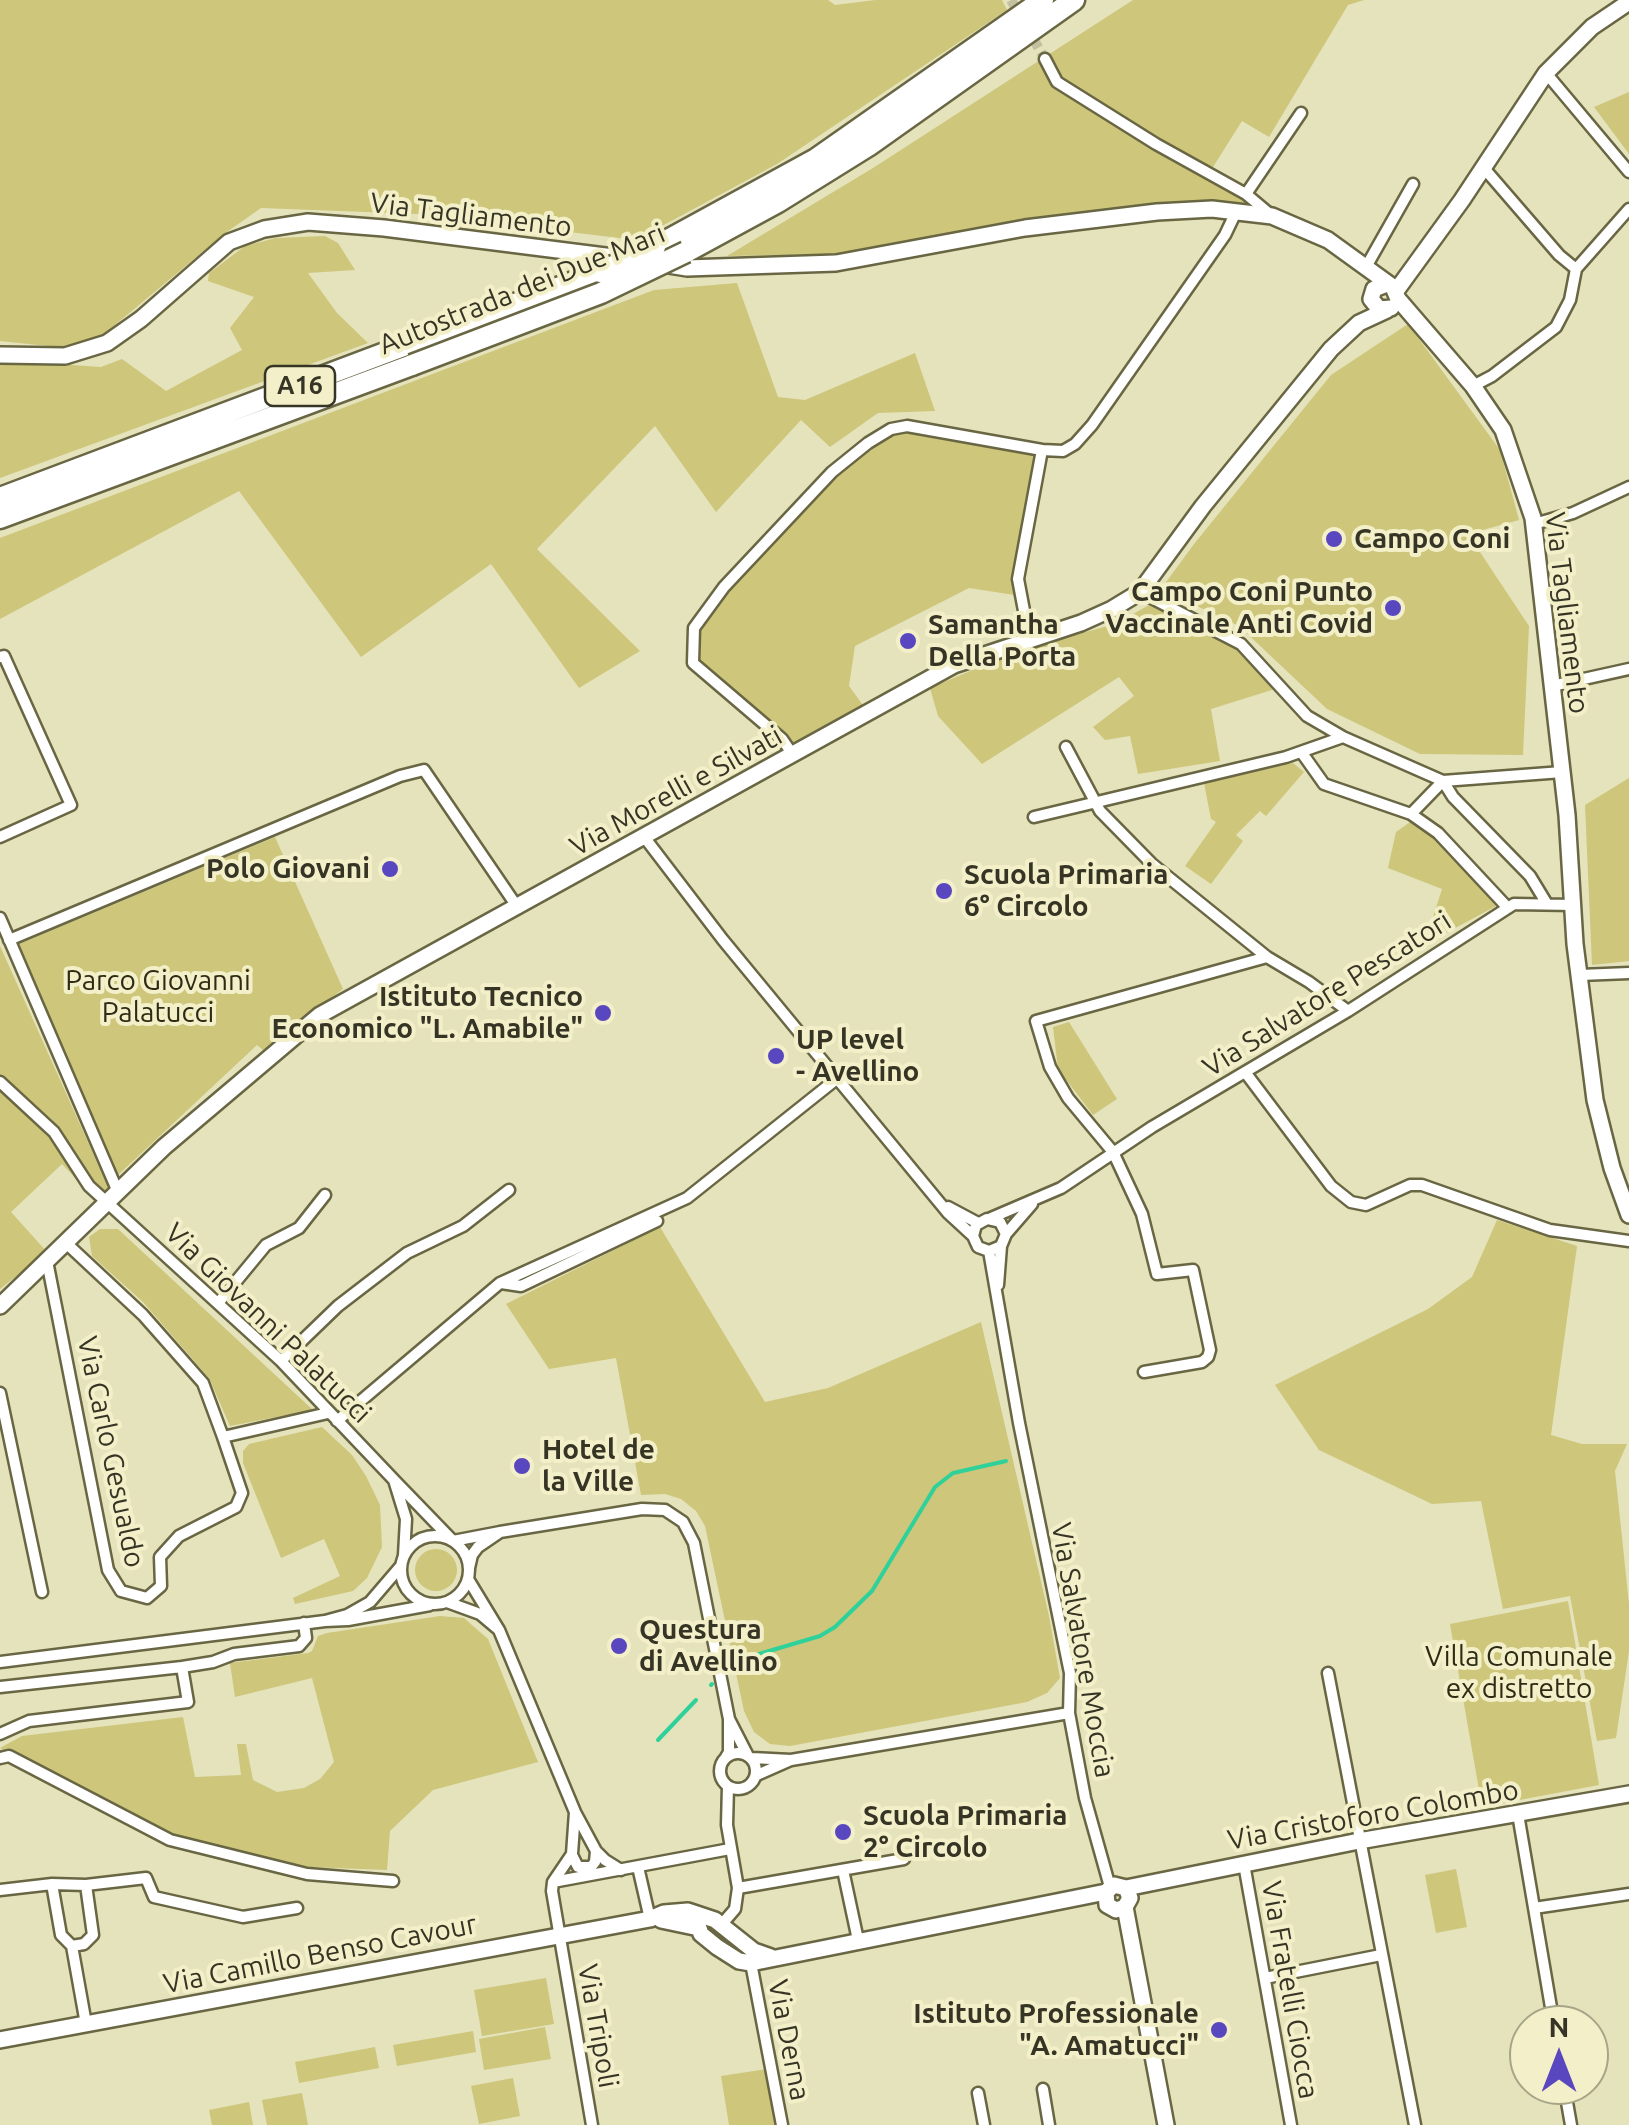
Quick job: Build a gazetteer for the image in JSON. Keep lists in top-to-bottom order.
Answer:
{
  "streets": {
    "highway": ["Autostrada dei Due Mari", "A16"],
    "main road": [
      "Via Tagliamento",
      "Via Morelli e Silvati",
      "Via Cristoforo Colombo",
      "Via Camillo Benso Cavour"
    ],
    "street": [
      "Via Salvatore Pescatori",
      "Via Giovanni Palatucci",
      "Via Carlo Gesualdo",
      "Via Salvatore Moccia",
      "Via Fratelli Ciocca",
      "Via Tripoli",
      "Via Derna"
    ]
  },
  "crossings": [
    ["Via Tagliamento", "Via Morelli e Silvati"],
    ["Via Tagliamento", "Via Salvatore Pescatori"],
    ["Via Morelli e Silvati", "Via Giovanni Palatucci"],
    ["Via Morelli e Silvati", "Via Carlo Gesualdo"],
    ["Via Salvatore Pescatori", "Via Salvatore Moccia"],
    ["Via Salvatore Moccia", "Via Cristoforo Colombo"],
    ["Via Cristoforo Colombo", "Via Fratelli Ciocca"],
    ["Via Cristoforo Colombo", "Via Derna"],
    ["Via Camillo Benso Cavour", "Via Tripoli"]
  ],
  "parks": ["Parco Giovanni Palatucci", "Villa Comunale ex distretto"],
  "places": [
    "Campo Coni",
    "Campo Coni Punto Vaccinale Anti Covid",
    "Samantha Della Porta",
    "Polo Giovani",
    "Scuola Primaria 6° Circolo",
    "Istituto Tecnico Economico \"L. Amabile\"",
    "UP level - Avellino",
    "Hotel de la Ville",
    "Questura di Avellino",
    "Scuola Primaria 2° Circolo",
    "Istituto Professionale \"A. Amatucci\""
  ],
  "north": "top"
}
